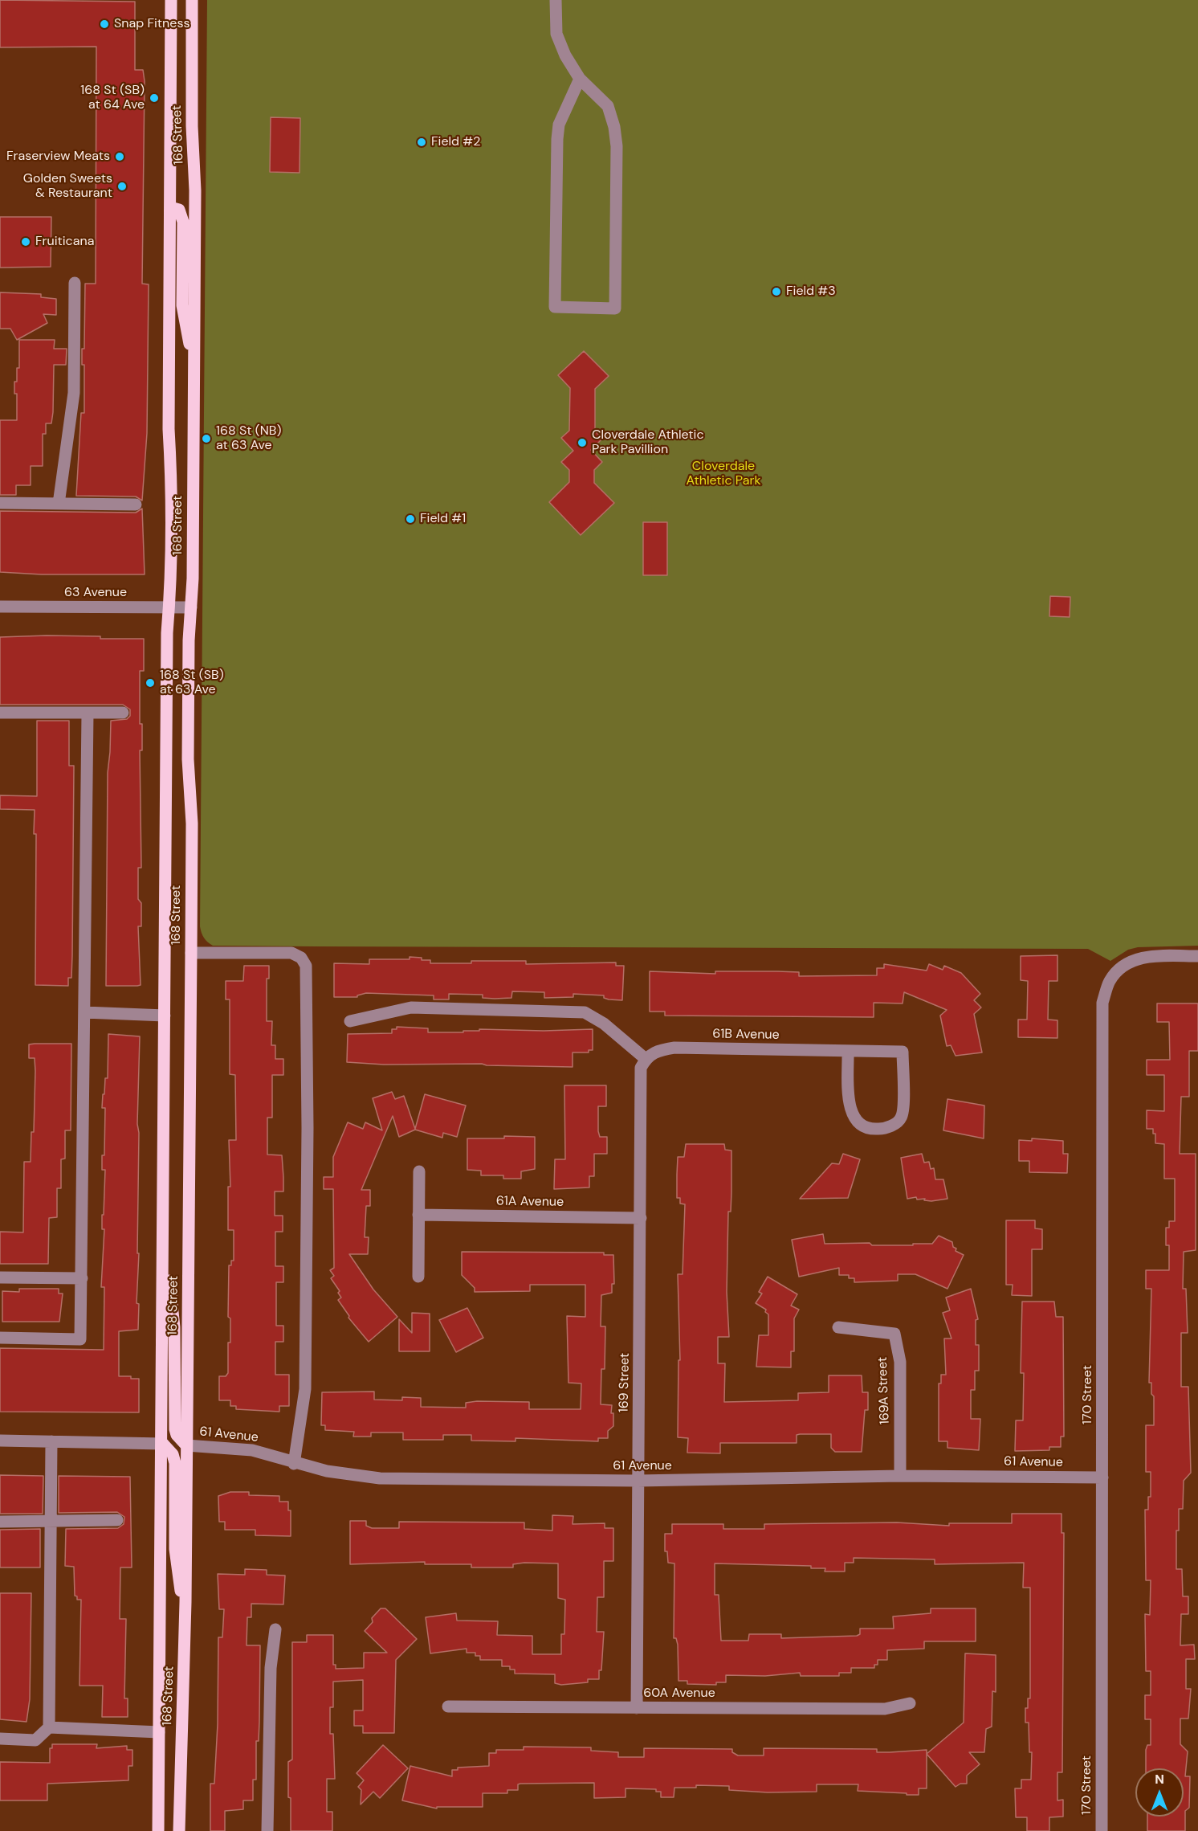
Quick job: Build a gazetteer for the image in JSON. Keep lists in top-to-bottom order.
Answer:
{
  "streets": {
    "main road": ["168 Street"],
    "street": [
      "63 Avenue",
      "61B Avenue",
      "61A Avenue",
      "169 Street",
      "169A Street",
      "170 Street",
      "61 Avenue",
      "60A Avenue"
    ]
  },
  "crossings": [
    ["168 Street", "63 Avenue"],
    ["168 Street", "61 Avenue"],
    ["61B Avenue", "169 Street"],
    ["61A Avenue", "169 Street"],
    ["169 Street", "61 Avenue"],
    ["169 Street", "60A Avenue"],
    ["169A Street", "61 Avenue"],
    ["170 Street", "61 Avenue"]
  ],
  "parks": ["Cloverdale Athletic Park"],
  "places": [
    "Snap Fitness",
    "168 St (SB) at 64 Ave",
    "Field #2",
    "Fraserview Meats",
    "Golden Sweets & Restaurant",
    "Fruiticana",
    "Field #3",
    "168 St (NB) at 63 Ave",
    "Cloverdale Athletic Park Pavillion",
    "Field #1",
    "168 St (SB) at 63 Ave"
  ],
  "north": "top"
}
